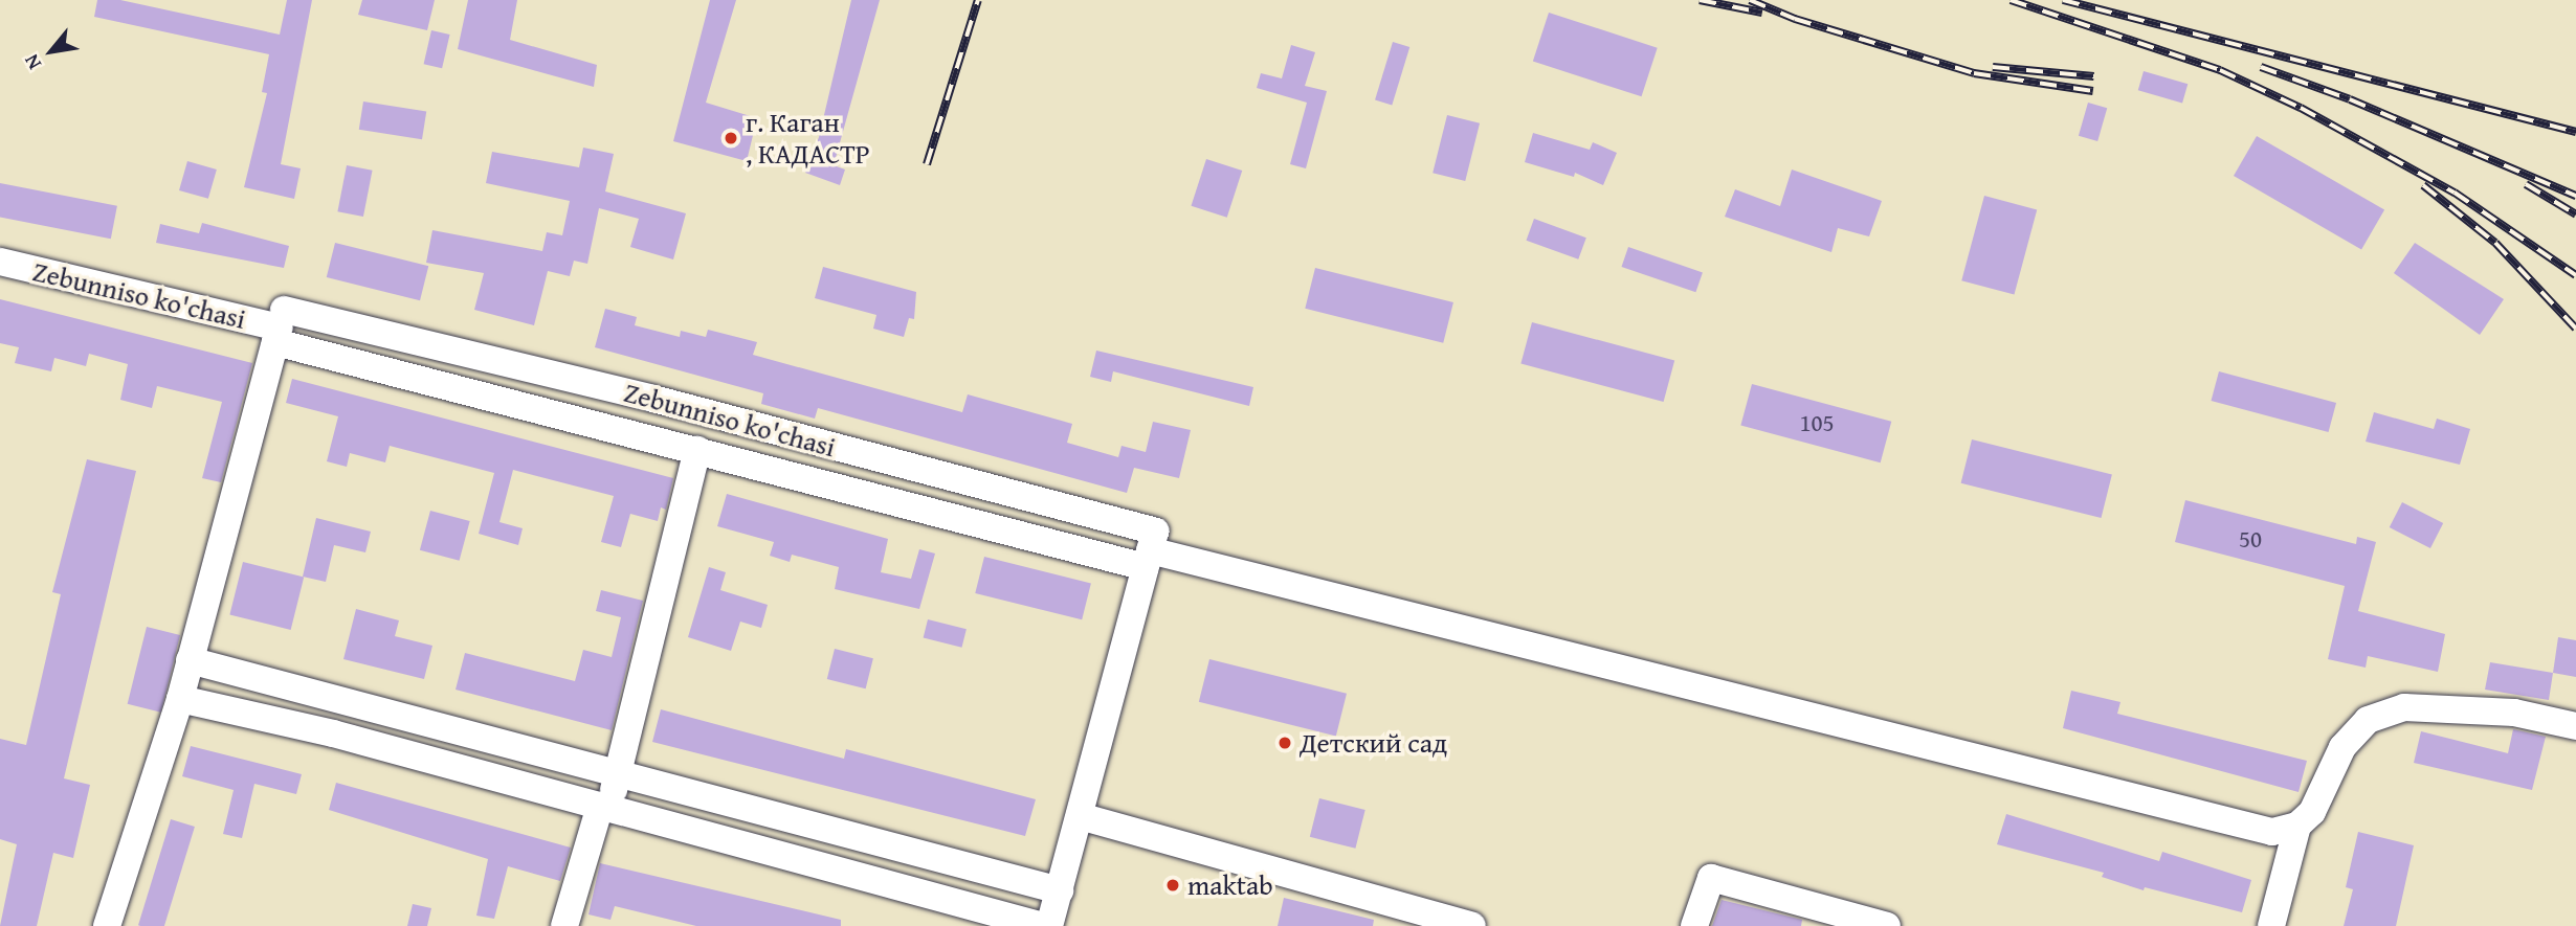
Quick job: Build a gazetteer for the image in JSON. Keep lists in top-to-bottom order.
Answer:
{
  "streets": {
    "street": ["Zebunniso ko'chasi"]
  },
  "places": ["г. Каган , КАДАСТР", "Детский сад", "maktab"],
  "house_numbers": ["105", "50"],
  "north": "bottom left"
}
